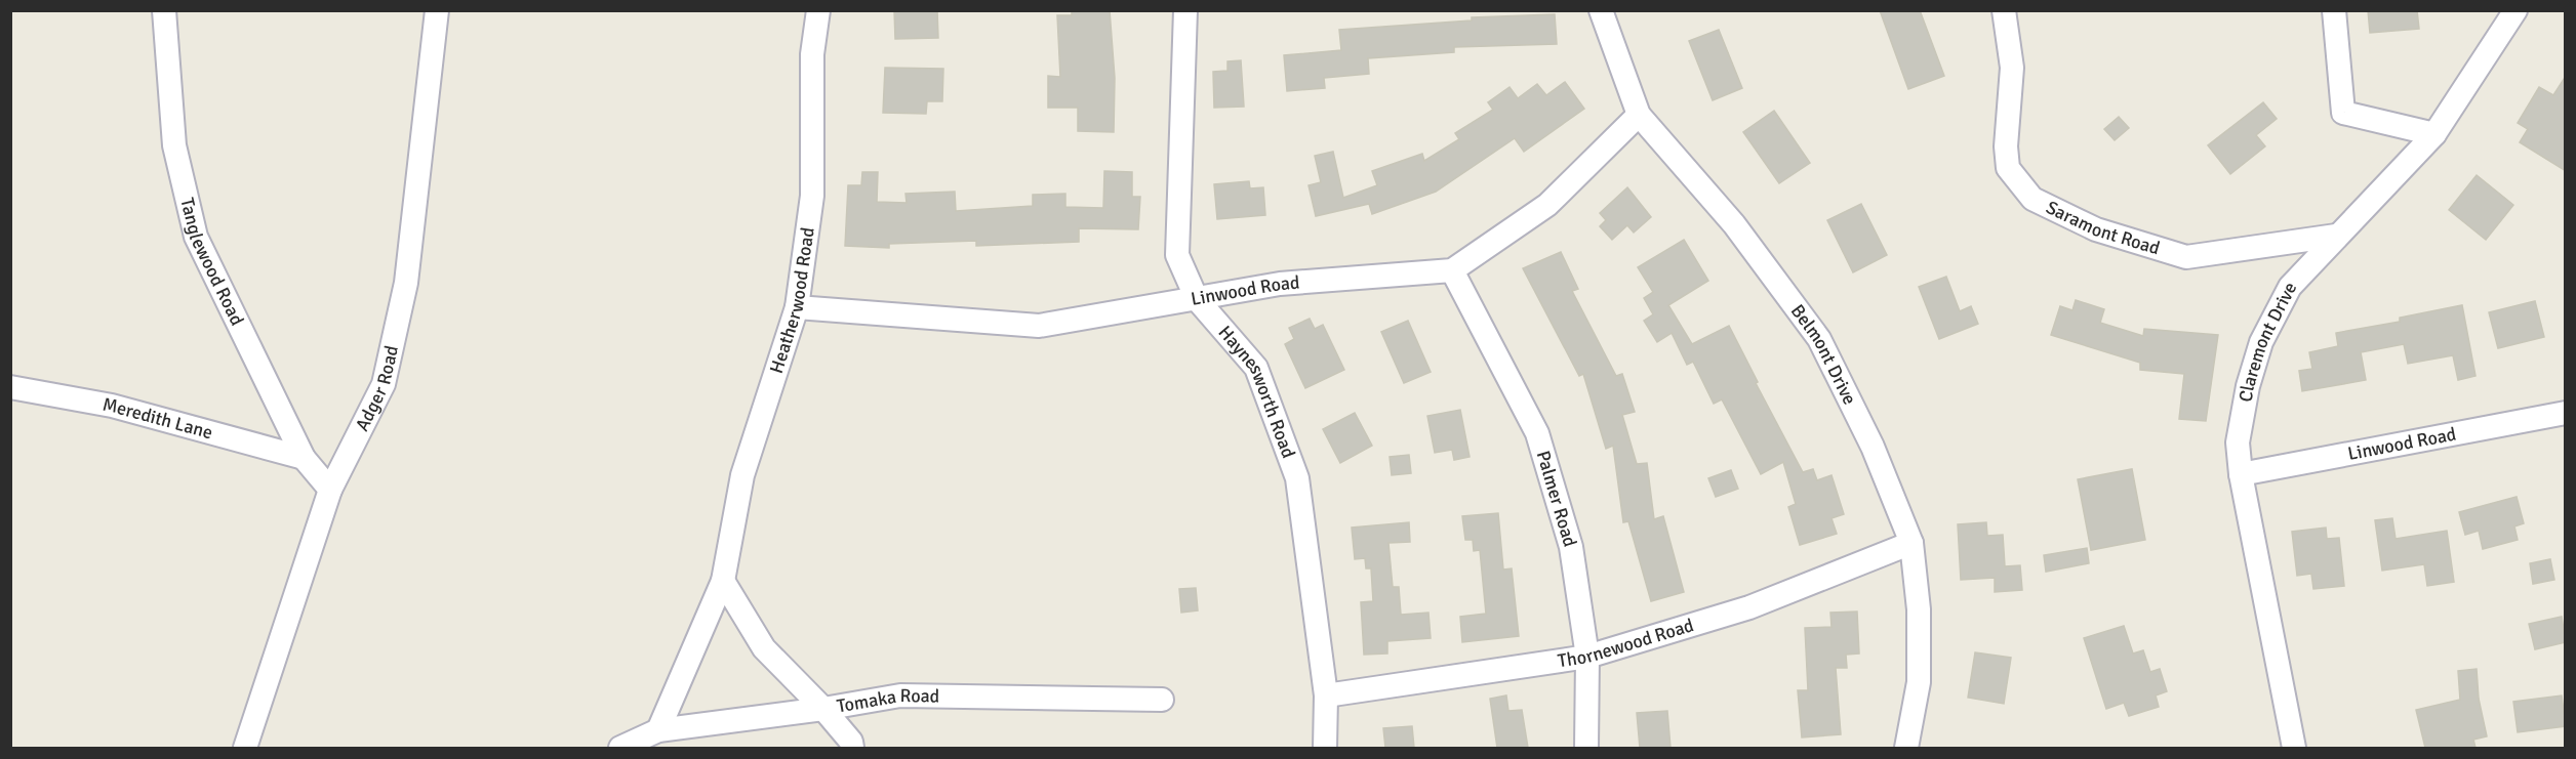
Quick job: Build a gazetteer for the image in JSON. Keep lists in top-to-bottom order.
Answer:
{
  "streets": {
    "street": [
      "Saramont Road",
      "Tanglewood Road",
      "Linwood Road",
      "Heatherwood Road",
      "Claremont Drive",
      "Belmont Drive",
      "Adger Road",
      "Haynesworth Road",
      "Meredith Lane",
      "Palmer Road",
      "Thornewood Road",
      "Tomaka Road"
    ]
  },
  "crossings": [
    ["Saramont Road", "Claremont Drive"],
    ["Tanglewood Road", "Adger Road"],
    ["Tanglewood Road", "Meredith Lane"],
    ["Linwood Road", "Heatherwood Road"],
    ["Linwood Road", "Claremont Drive"],
    ["Linwood Road", "Haynesworth Road"],
    ["Linwood Road", "Palmer Road"],
    ["Heatherwood Road", "Tomaka Road"],
    ["Belmont Drive", "Thornewood Road"],
    ["Haynesworth Road", "Thornewood Road"],
    ["Palmer Road", "Thornewood Road"]
  ]
}
